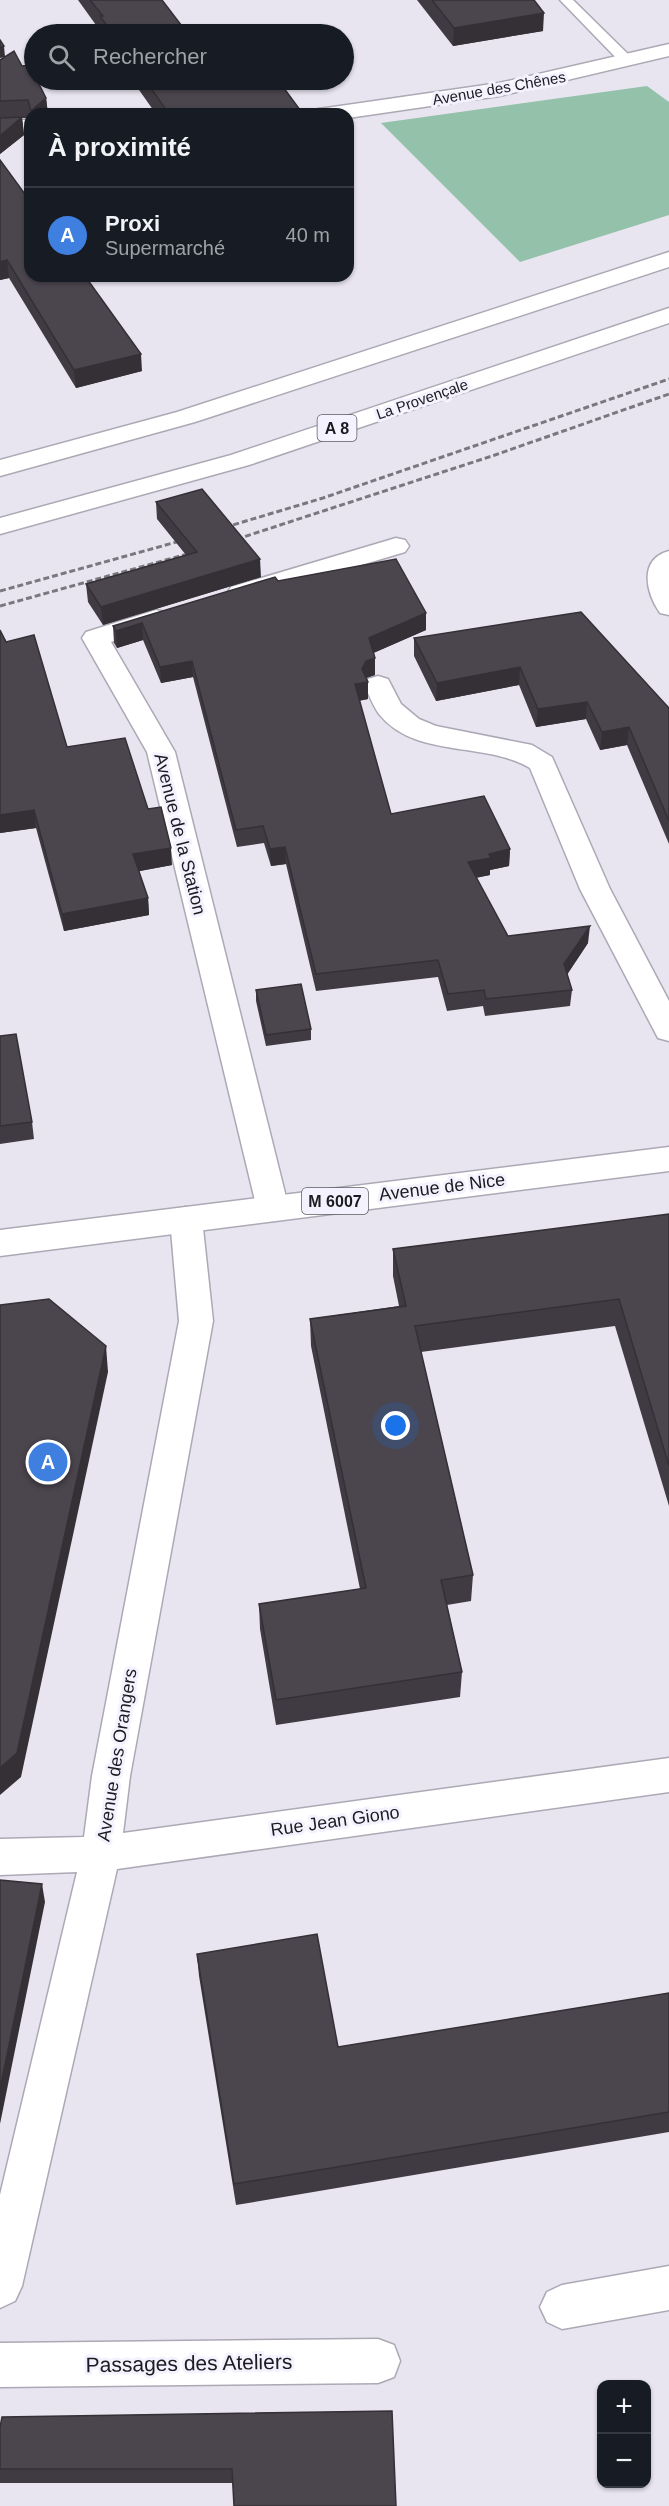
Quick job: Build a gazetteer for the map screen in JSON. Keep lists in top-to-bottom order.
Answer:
{
  "streets": {
    "main road": [
      "Avenue des Chênes",
      "La Provençale",
      "A 8",
      "Avenue de la Station",
      "Avenue de Nice",
      "M 6007",
      "Avenue des Orangers",
      "Rue Jean Giono",
      "Passages des Ateliers"
    ]
  },
  "crossings": [
    ["Avenue de la Station", "Avenue de Nice"],
    ["Avenue de Nice", "Avenue des Orangers"],
    ["Avenue des Orangers", "Rue Jean Giono"]
  ],
  "page": {
    "search": "Rechercher",
    "heading": "À proximité",
    "list": [
      {
        "mark": "A",
        "name": "Proxi",
        "note": "Supermarché",
        "value": "40 m"
      }
    ],
    "pins": "A",
    "map_buttons": ["+", "−"]
  }
}
